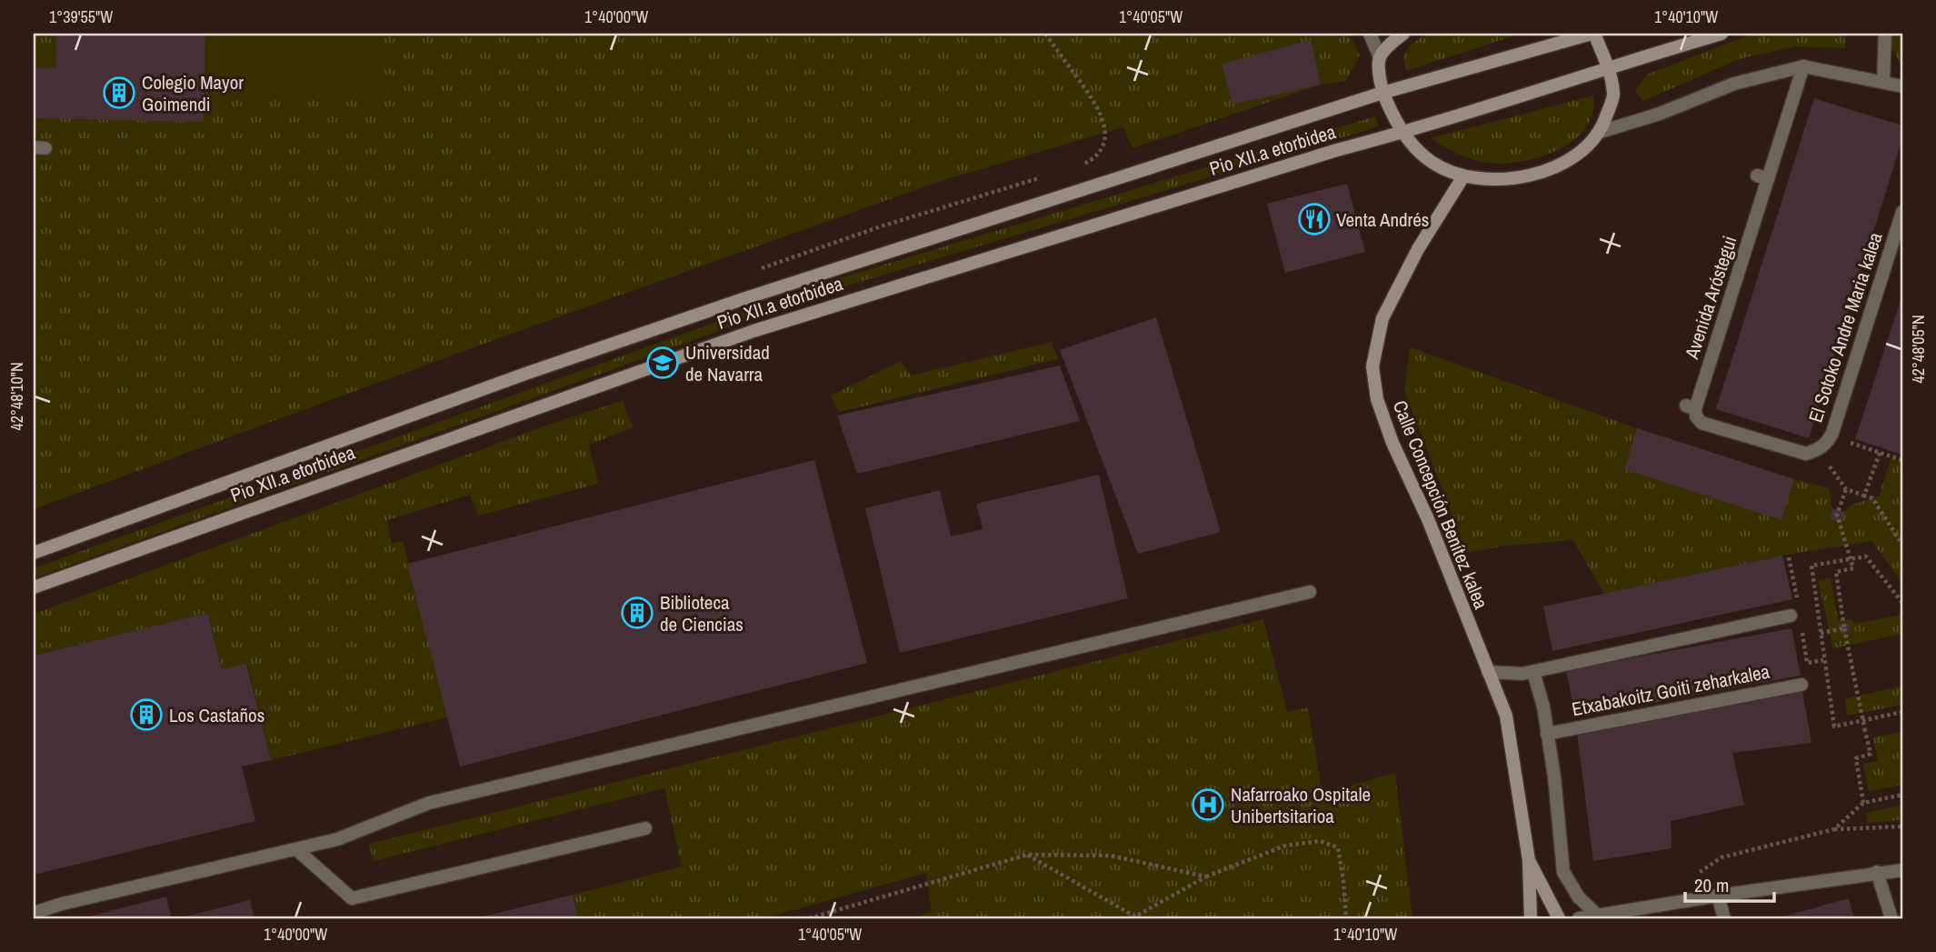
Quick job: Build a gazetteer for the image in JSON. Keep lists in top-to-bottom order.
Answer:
{
  "streets": {
    "main road": ["Pio XII.a etorbidea", "Calle Concepción Benítez kalea"],
    "street": ["Avenida Aróstegui", "El Sotoko Andre Maria kalea", "Etxabakoitz Goiti zeharkalea"]
  },
  "crossings": [
    ["Avenida Aróstegui", "El Sotoko Andre Maria kalea"]
  ],
  "places": {
    "building": ["Colegio Mayor Goimendi", "Biblioteca de Ciencias", "Los Castaños"],
    "restaurant": ["Venta Andrés"],
    "school or university": ["Universidad de Navarra"],
    "hospital": ["Nafarroako Ospitale Unibertsitarioa"]
  },
  "scale_bar": "20 m",
  "coordinates": [
    "1°39'55\"W",
    "1°40'00\"W",
    "1°40'05\"W",
    "1°40'10\"W",
    "42°48'05\"N",
    "42°48'10\"N"
  ]
}
